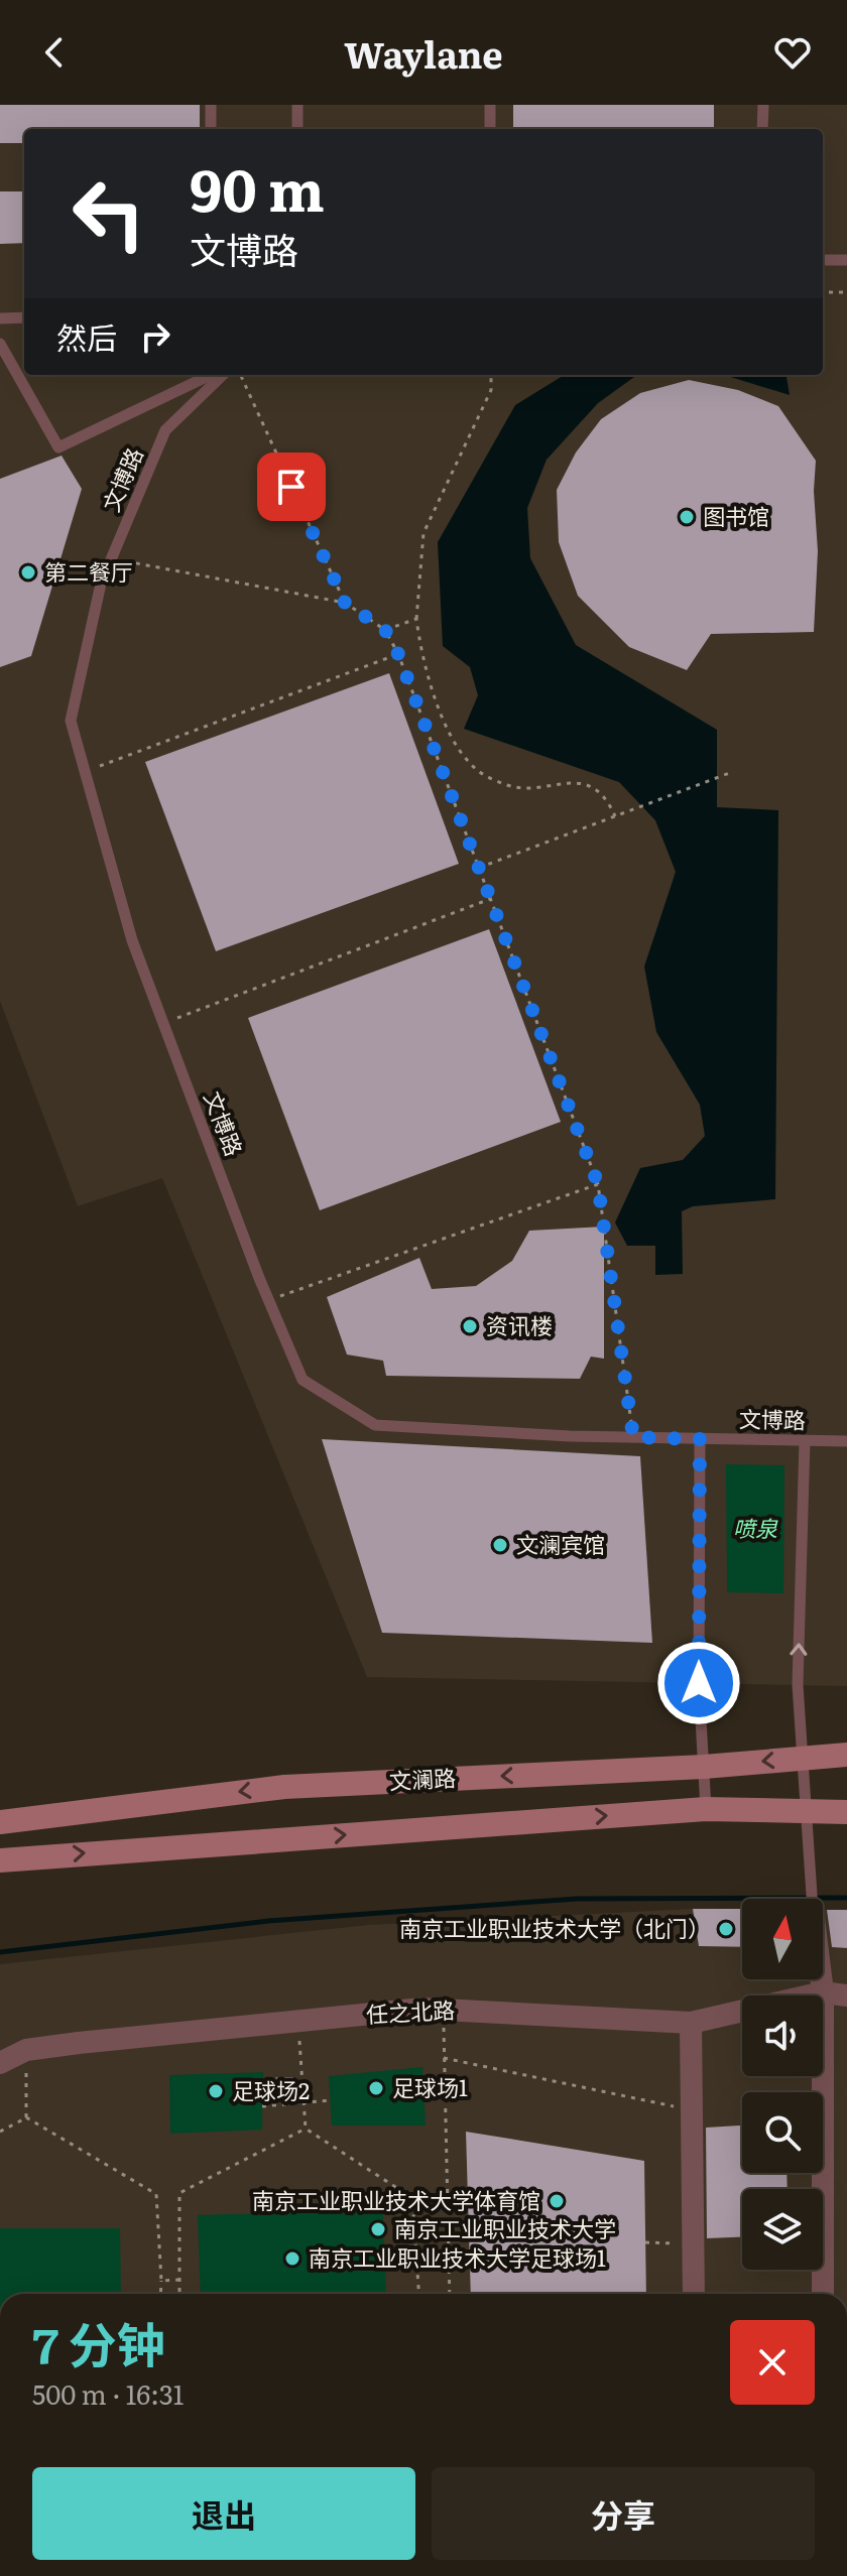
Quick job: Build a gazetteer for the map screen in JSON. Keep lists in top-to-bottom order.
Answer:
{
  "streets": {
    "main road": ["文澜路"],
    "street": ["任之北路"],
    "lane": ["文博路"]
  },
  "parks": ["喷泉"],
  "places": [
    "图书馆",
    "第二餐厅",
    "资讯楼",
    "文澜宾馆",
    "南京工业职业技术大学（北门）",
    "足球场1",
    "足球场2",
    "南京工业职业技术大学体育馆",
    "南京工业职业技术大学",
    "南京工业职业技术大学足球场1"
  ],
  "north": "top",
  "page": {
    "header": "Waylane",
    "turn": ["90 m", "文博路"],
    "then": "然后",
    "heading": ["7 分钟", "500 m · 16:31"],
    "buttons": ["退出", "分享"]
  }
}
